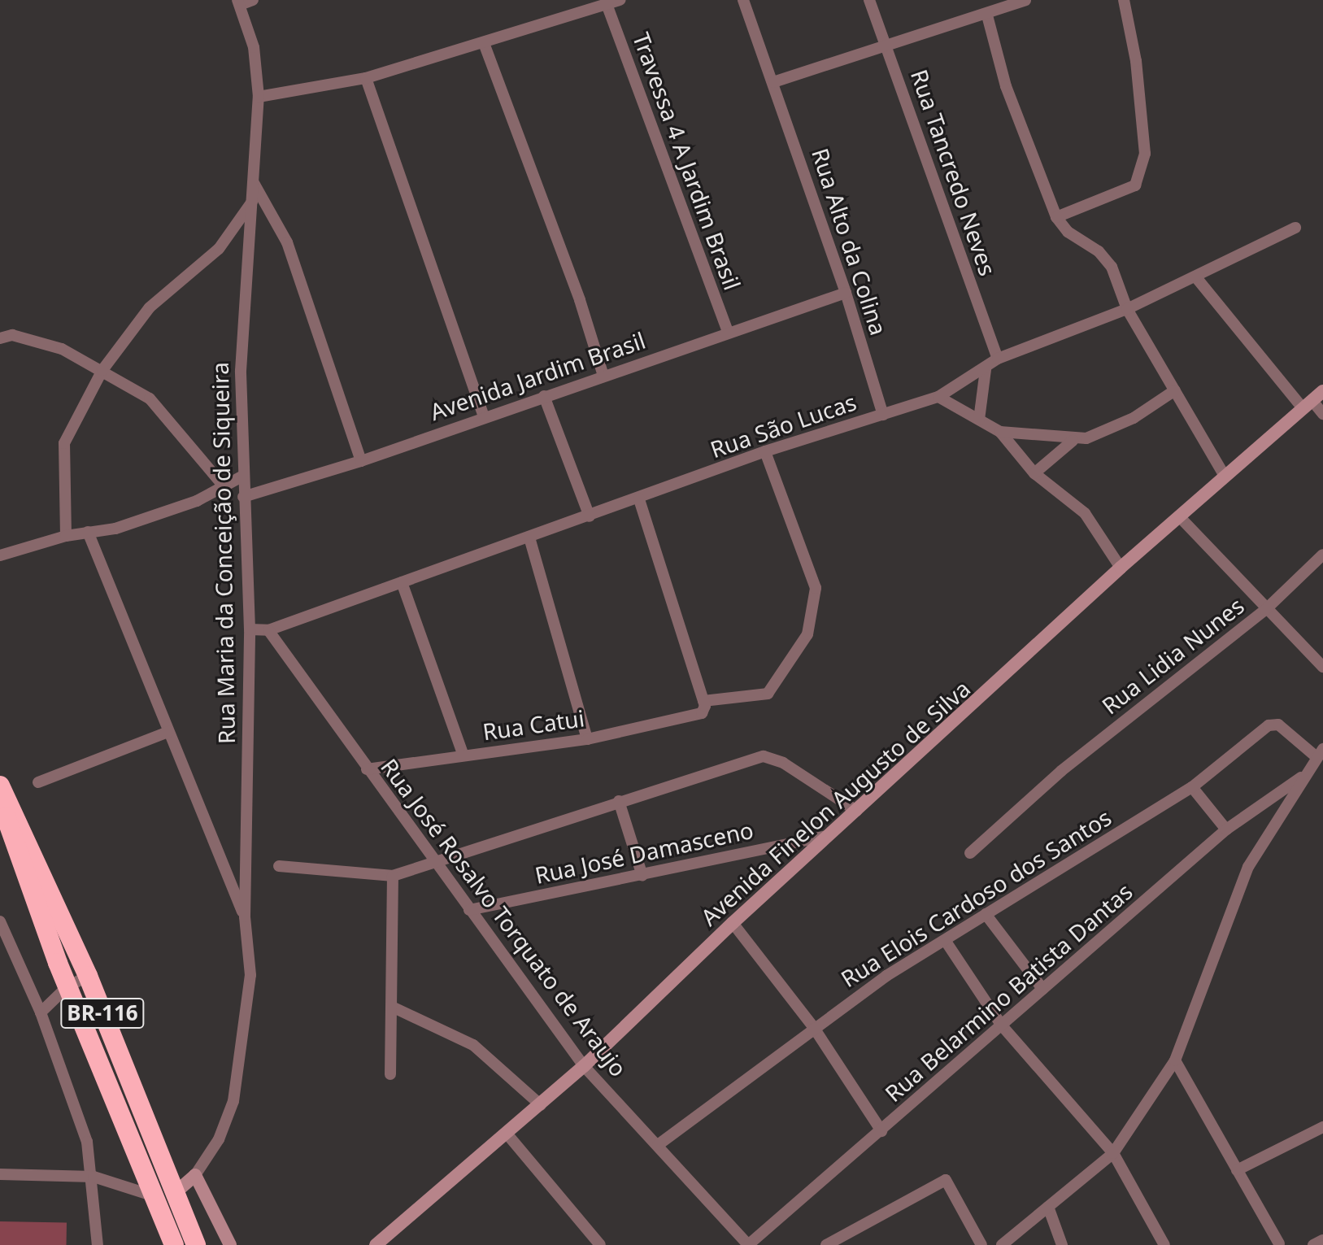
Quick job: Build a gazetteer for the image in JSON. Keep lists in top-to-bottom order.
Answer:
{
  "streets": {
    "highway": ["BR-116"],
    "street": [
      "Travessa 4 A Jardim Brasil",
      "Rua Tancredo Neves",
      "Rua Alto da Colina",
      "Avenida Jardim Brasil",
      "Rua São Lucas",
      "Rua Maria da Conceição de Siqueira",
      "Rua Lidia Nunes",
      "Rua Catui",
      "Avenida Finelon Augusto de Silva",
      "Rua José Damasceno",
      "Rua Elois Cardoso dos Santos",
      "Rua José Rosalvo Torquato de Araujo",
      "Rua Belarmino Batista Dantas"
    ]
  },
  "crossings": [
    ["Travessa 4 A Jardim Brasil", "Avenida Jardim Brasil"],
    ["Rua Tancredo Neves", "Rua São Lucas"],
    ["Rua Alto da Colina", "Avenida Jardim Brasil"],
    ["Rua Alto da Colina", "Rua São Lucas"],
    ["Avenida Jardim Brasil", "Rua Maria da Conceição de Siqueira"],
    ["Rua São Lucas", "Rua Catui"],
    ["Rua São Lucas", "Rua José Rosalvo Torquato de Araujo"],
    ["Rua Catui", "Rua José Rosalvo Torquato de Araujo"],
    ["Avenida Finelon Augusto de Silva", "Rua José Damasceno"],
    ["Avenida Finelon Augusto de Silva", "Rua José Rosalvo Torquato de Araujo"],
    ["Rua José Damasceno", "Rua José Rosalvo Torquato de Araujo"],
    ["Rua Elois Cardoso dos Santos", "Rua José Rosalvo Torquato de Araujo"],
    ["Rua José Rosalvo Torquato de Araujo", "Rua Belarmino Batista Dantas"]
  ]
}
